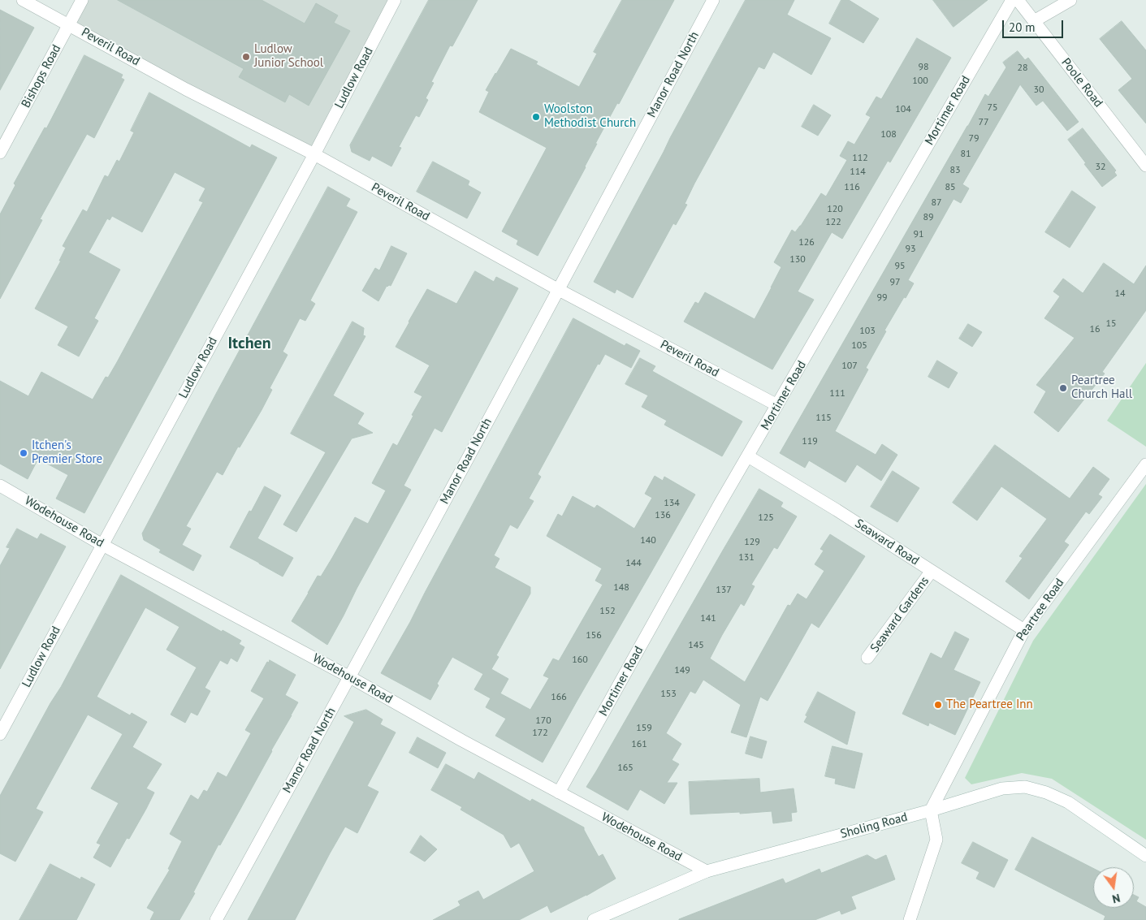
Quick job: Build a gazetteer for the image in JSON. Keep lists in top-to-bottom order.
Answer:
{
  "streets": {
    "street": [
      "Peveril Road",
      "Manor Road North",
      "Bishops Road",
      "Ludlow Road",
      "Poole Road",
      "Mortimer Road",
      "Wodehouse Road",
      "Seaward Road",
      "Peartree Road",
      "Seaward Gardens",
      "Sholing Road"
    ]
  },
  "crossings": [
    ["Peveril Road", "Manor Road North"],
    ["Peveril Road", "Bishops Road"],
    ["Peveril Road", "Ludlow Road"],
    ["Peveril Road", "Mortimer Road"],
    ["Manor Road North", "Wodehouse Road"],
    ["Ludlow Road", "Wodehouse Road"],
    ["Mortimer Road", "Wodehouse Road"],
    ["Mortimer Road", "Seaward Road"],
    ["Wodehouse Road", "Sholing Road"],
    ["Seaward Road", "Peartree Road"],
    ["Seaward Road", "Seaward Gardens"],
    ["Peartree Road", "Sholing Road"]
  ],
  "districts": ["Itchen"],
  "places": [
    "Ludlow Junior School",
    "Woolston Methodist Church",
    "Peartree Church Hall",
    "Itchen's Premier Store",
    "The Peartree Inn"
  ],
  "house_numbers": [
    "98",
    "28",
    "100",
    "30",
    "75",
    "104",
    "77",
    "108",
    "79",
    "81",
    "112",
    "32",
    "83",
    "114",
    "116",
    "85",
    "87",
    "120",
    "89",
    "122",
    "91",
    "126",
    "93",
    "130",
    "95",
    "97",
    "14",
    "99",
    "15",
    "16",
    "103",
    "105",
    "107",
    "111",
    "115",
    "119",
    "134",
    "136",
    "125",
    "140",
    "129",
    "131",
    "144",
    "148",
    "137",
    "152",
    "141",
    "156",
    "145",
    "160",
    "149",
    "153",
    "166",
    "170",
    "159",
    "172",
    "161",
    "165"
  ],
  "scale_bar": "20 m",
  "north": "bottom"
}
